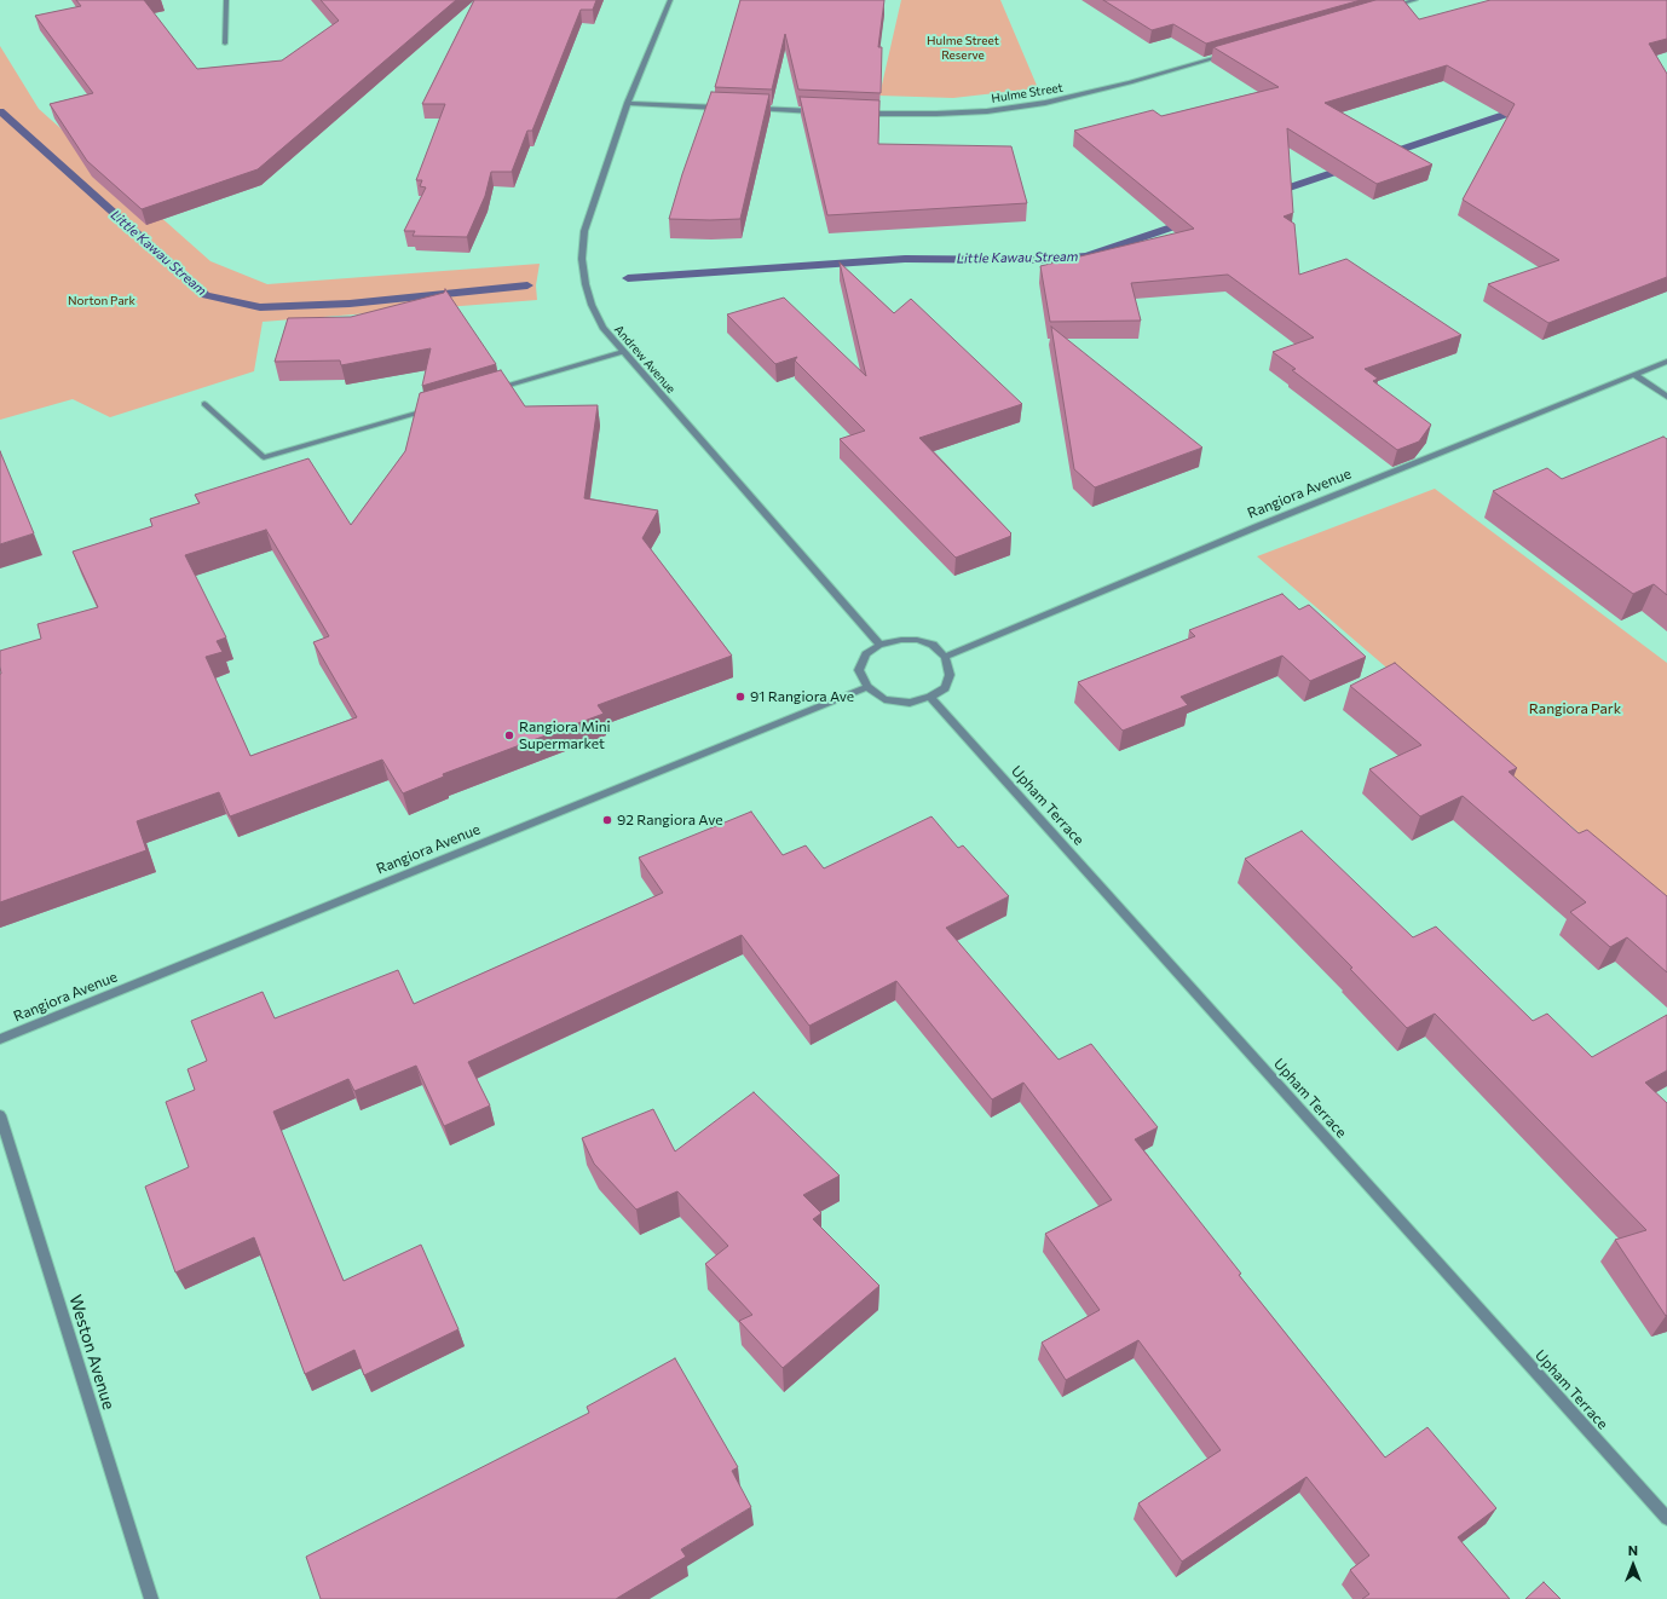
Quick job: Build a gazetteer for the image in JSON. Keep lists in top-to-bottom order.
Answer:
{
  "streets": {
    "street": [
      "Hulme Street",
      "Andrew Avenue",
      "Rangiora Avenue",
      "Upham Terrace",
      "Weston Avenue"
    ]
  },
  "crossings": [
    ["Andrew Avenue", "Rangiora Avenue"],
    ["Andrew Avenue", "Upham Terrace"],
    ["Rangiora Avenue", "Upham Terrace"]
  ],
  "water": ["Little Kawau Stream"],
  "parks": ["Hulme Street Reserve", "Norton Park", "Rangiora Park"],
  "places": ["91 Rangiora Ave", "Rangiora Mini Supermarket", "92 Rangiora Ave"],
  "north": "top"
}
